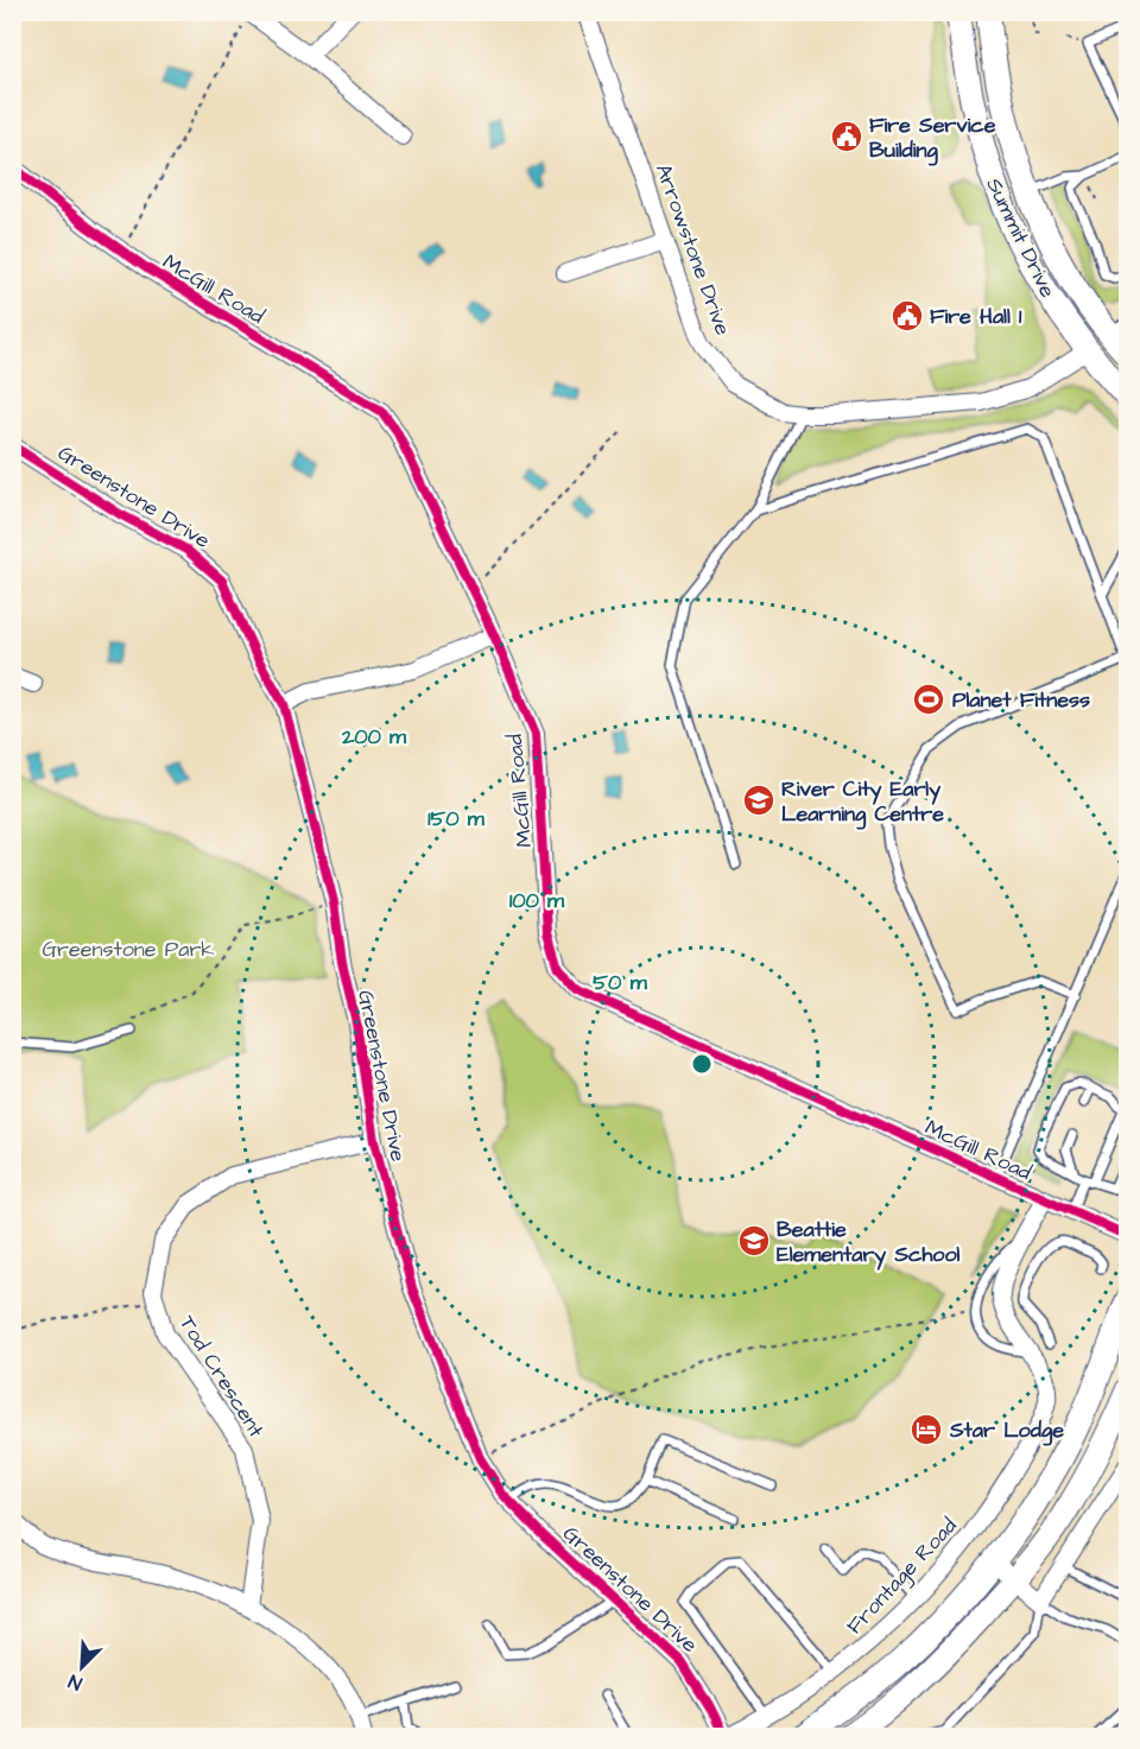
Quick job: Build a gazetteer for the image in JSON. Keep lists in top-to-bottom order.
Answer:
{
  "streets": {
    "main road": ["Summit Drive"],
    "street": [
      "Arrowstone Drive",
      "McGill Road",
      "Greenstone Drive",
      "Tod Crescent",
      "Frontage Road"
    ]
  },
  "crossings": [
    ["Summit Drive", "Arrowstone Drive"],
    ["McGill Road", "Frontage Road"],
    ["Greenstone Drive", "Tod Crescent"],
    ["Greenstone Drive", "Frontage Road"]
  ],
  "parks": ["Greenstone Park"],
  "places": {
    "public building": ["Fire Service Building", "Fire Hall 1"],
    "sports": ["Planet Fitness"],
    "school or university": ["River City Early Learning Centre", "Beattie Elementary School"],
    "hotel": ["Star Lodge"]
  },
  "north": "bottom left",
  "rings": [
    "200 m",
    "150 m",
    "100 m",
    "50 m"
  ]
}
